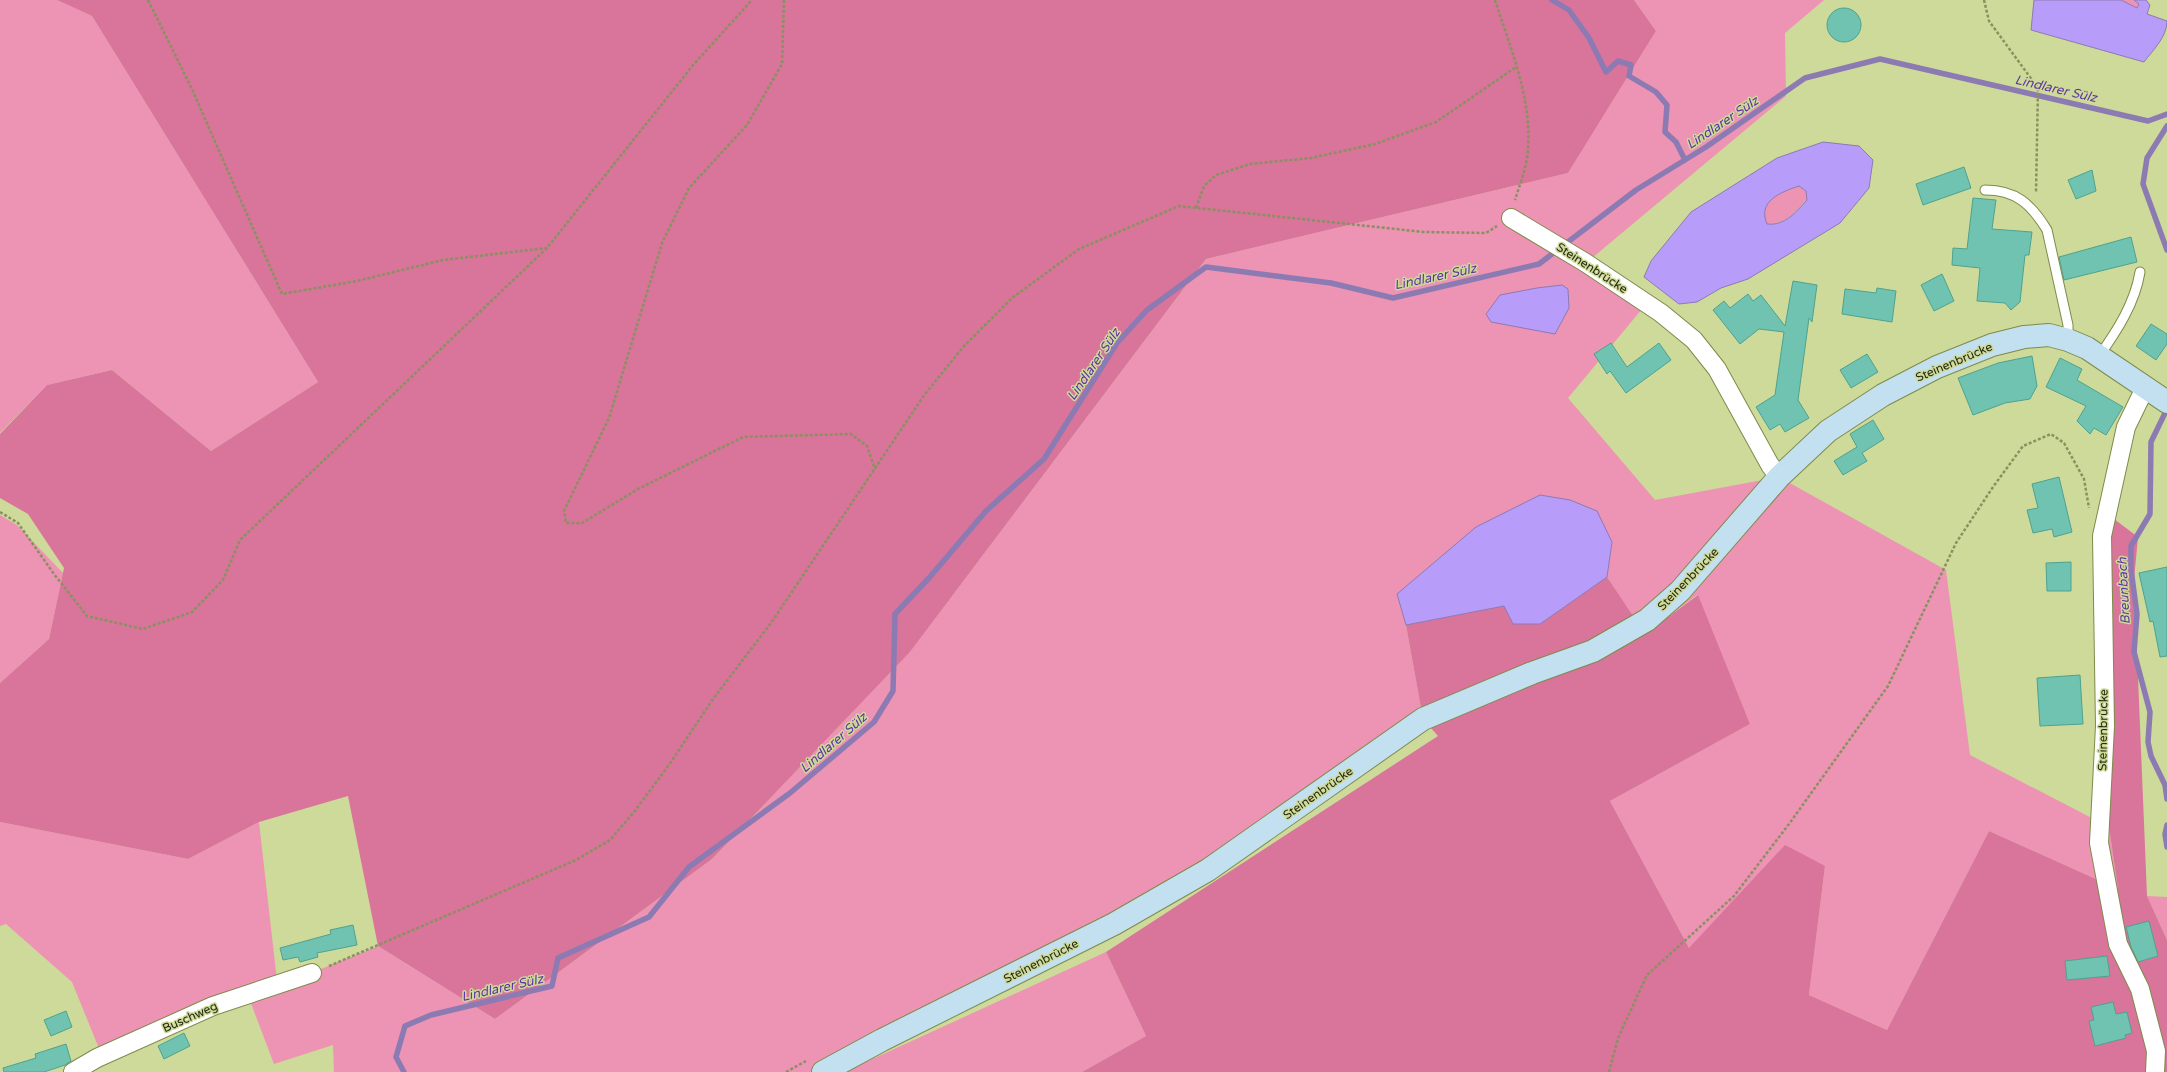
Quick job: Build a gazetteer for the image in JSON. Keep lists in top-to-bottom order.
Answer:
{
  "streets": {
    "main road": ["Steinenbrücke"],
    "street": ["Buschweg"]
  },
  "water": ["Lindlarer Sülz", "Breunbach"]
}
